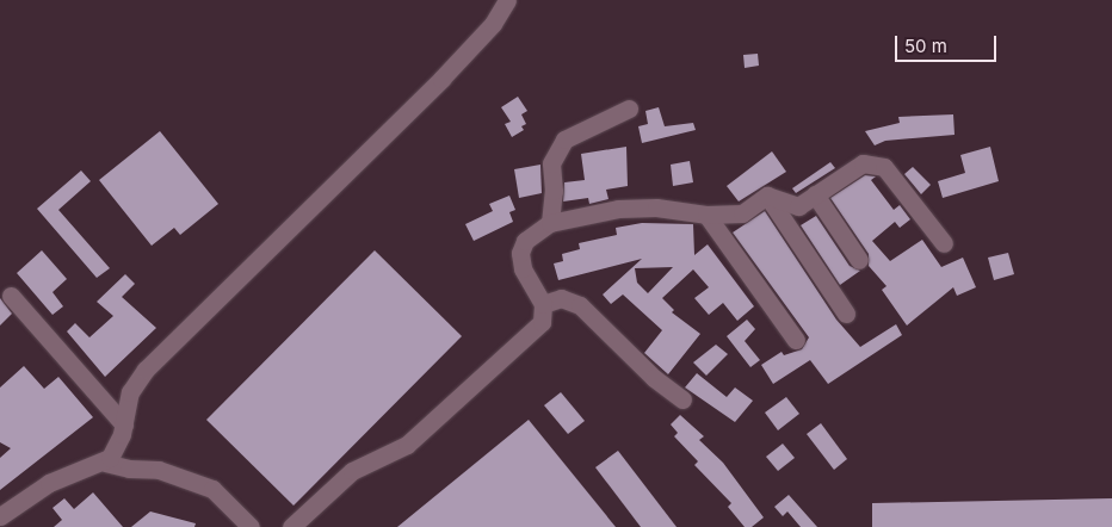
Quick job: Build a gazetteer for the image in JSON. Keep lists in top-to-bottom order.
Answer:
{
  "scale_bar": "50 m"
}
